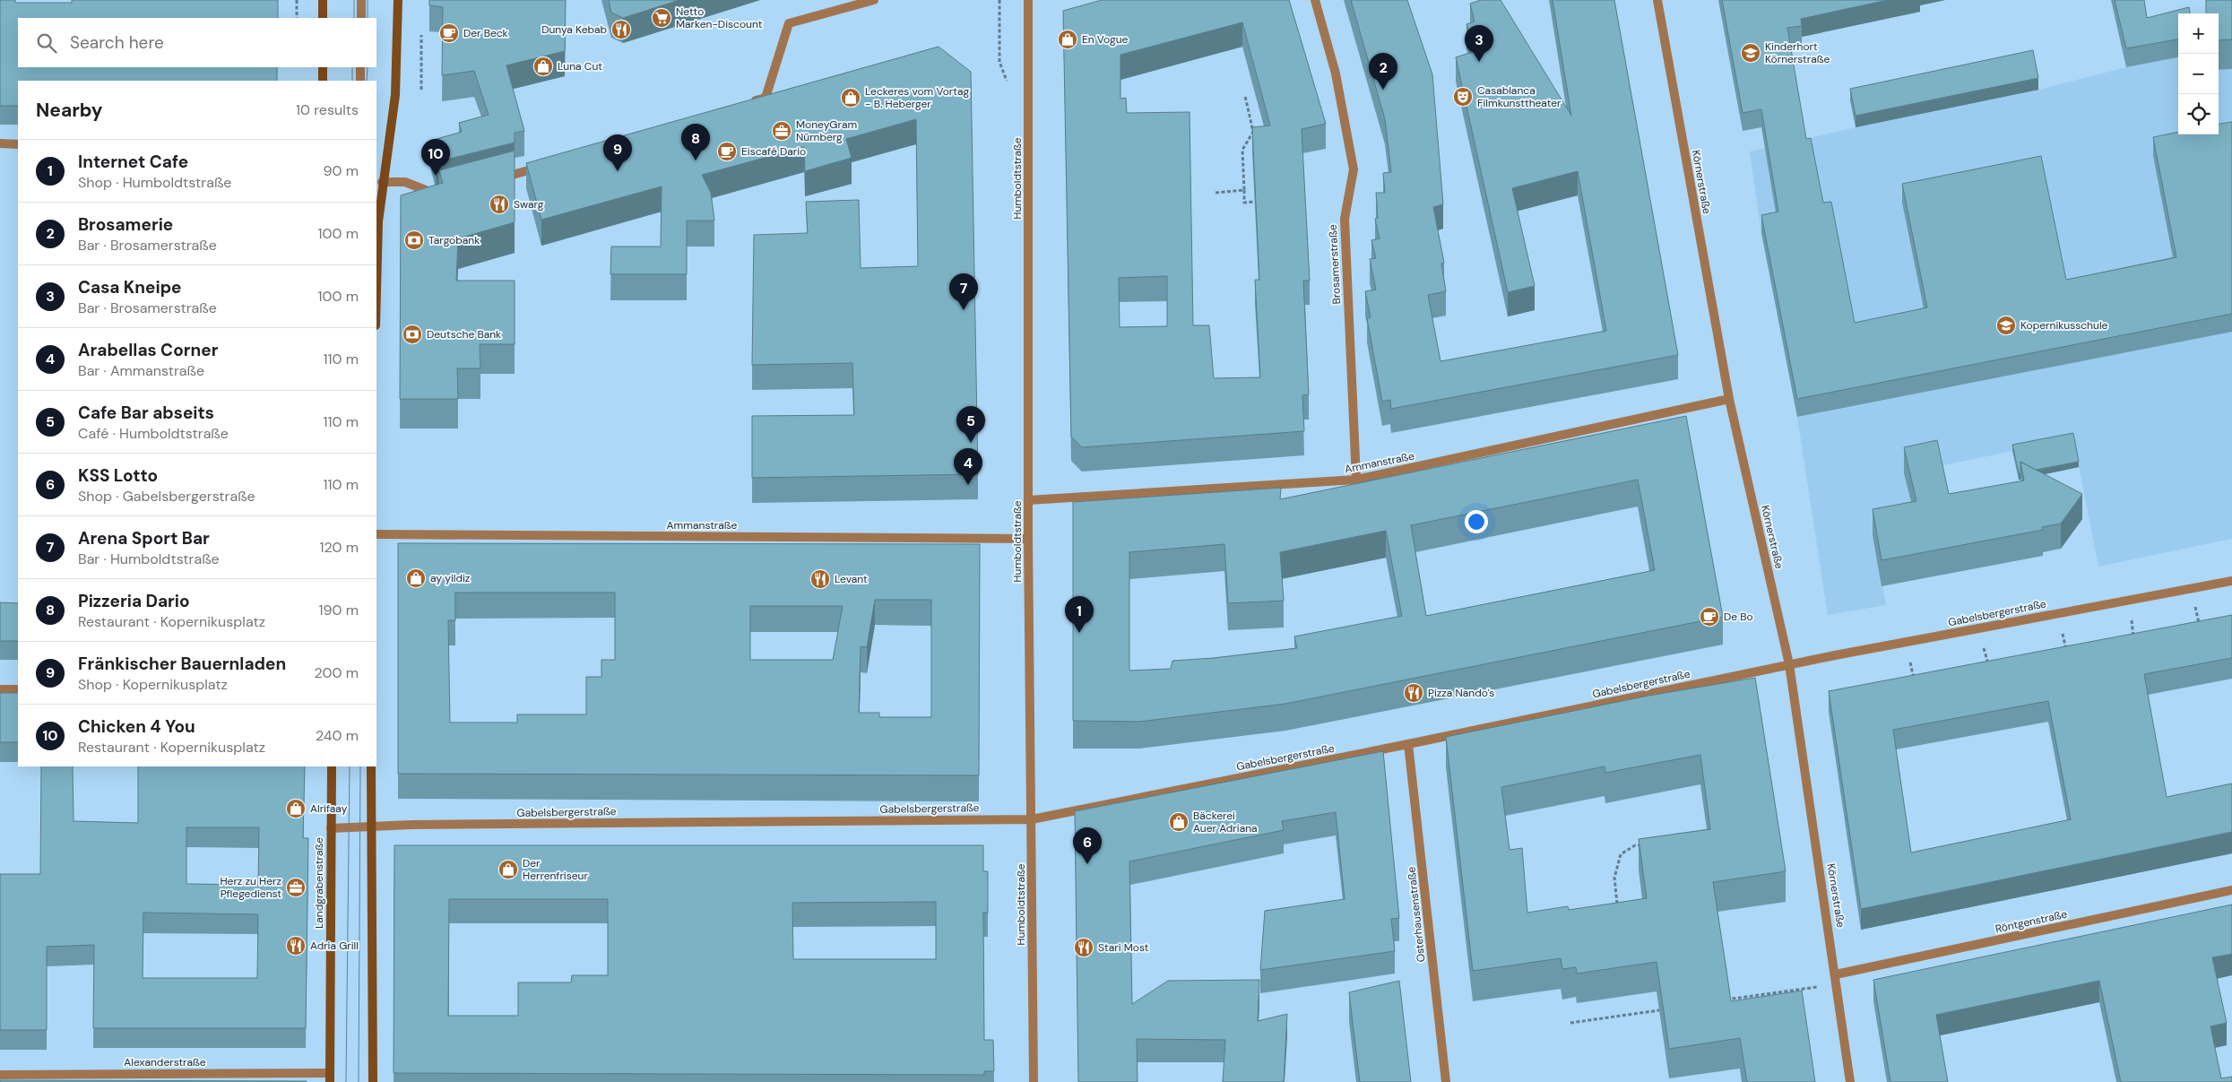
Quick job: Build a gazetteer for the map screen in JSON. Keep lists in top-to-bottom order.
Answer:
{
  "streets": {
    "main road": ["Landgrabenstraße"],
    "street": [
      "Humboldtstraße",
      "Körnerstraße",
      "Brosamerstraße",
      "Ammanstraße",
      "Gabelsbergerstraße",
      "Osterhausenstraße",
      "Röntgenstraße",
      "Alexanderstraße"
    ]
  },
  "crossings": [
    ["Humboldtstraße", "Ammanstraße"],
    ["Humboldtstraße", "Gabelsbergerstraße"],
    ["Körnerstraße", "Ammanstraße"],
    ["Körnerstraße", "Gabelsbergerstraße"],
    ["Körnerstraße", "Röntgenstraße"],
    ["Brosamerstraße", "Ammanstraße"],
    ["Gabelsbergerstraße", "Landgrabenstraße"],
    ["Gabelsbergerstraße", "Osterhausenstraße"],
    ["Landgrabenstraße", "Alexanderstraße"]
  ],
  "places": {
    "supermarket": ["Netto Marken-Discount"],
    "restaurant": [
      "Dunya Kebab",
      "Swarg",
      "Levant",
      "Pizza Nando's",
      "Adria Grill",
      "Stari Most"
    ],
    "cafe": ["Der Beck", "Eiscafé Dario", "De Bo"],
    "shop": [
      "En Vogue",
      "Luna Cut",
      "Leckeres vom Vortag - B. Heberger",
      "ay yildiz",
      "Alrifaay",
      "Bäckerei Auer Adriana",
      "Der Herrenfriseur"
    ],
    "school or university": ["Kinderhort Körnerstraße", "Kopernikusschule"],
    "theatre": ["Casablanca Filmkunsttheater"],
    "office": ["MoneyGram Nürnberg", "Herz zu Herz Pflegedienst"],
    "bank": ["Targobank", "Deutsche Bank"]
  },
  "page": {
    "map_buttons": ["+", "−"],
    "search": "Search here",
    "pins": [
      "3",
      "2",
      "8",
      "9",
      "10",
      "7",
      "5",
      "4",
      "1",
      "6"
    ],
    "heading": ["Nearby", "10 results"],
    "list": [
      {
        "mark": "1",
        "name": "Internet Cafe",
        "note": "Shop · Humboldtstraße",
        "value": "90 m"
      },
      {
        "mark": "2",
        "name": "Brosamerie",
        "note": "Bar · Brosamerstraße",
        "value": "100 m"
      },
      {
        "mark": "3",
        "name": "Casa Kneipe",
        "note": "Bar · Brosamerstraße",
        "value": "100 m"
      },
      {
        "mark": "4",
        "name": "Arabellas Corner",
        "note": "Bar · Ammanstraße",
        "value": "110 m"
      },
      {
        "mark": "5",
        "name": "Cafe Bar abseits",
        "note": "Café · Humboldtstraße",
        "value": "110 m"
      },
      {
        "mark": "6",
        "name": "KSS Lotto",
        "note": "Shop · Gabelsbergerstraße",
        "value": "110 m"
      },
      {
        "mark": "7",
        "name": "Arena Sport Bar",
        "note": "Bar · Humboldtstraße",
        "value": "120 m"
      },
      {
        "mark": "8",
        "name": "Pizzeria Dario",
        "note": "Restaurant · Kopernikusplatz",
        "value": "190 m"
      },
      {
        "mark": "9",
        "name": "Fränkischer Bauernladen",
        "note": "Shop · Kopernikusplatz",
        "value": "200 m"
      },
      {
        "mark": "10",
        "name": "Chicken 4 You",
        "note": "Restaurant · Kopernikusplatz",
        "value": "240 m"
      }
    ]
  }
}
